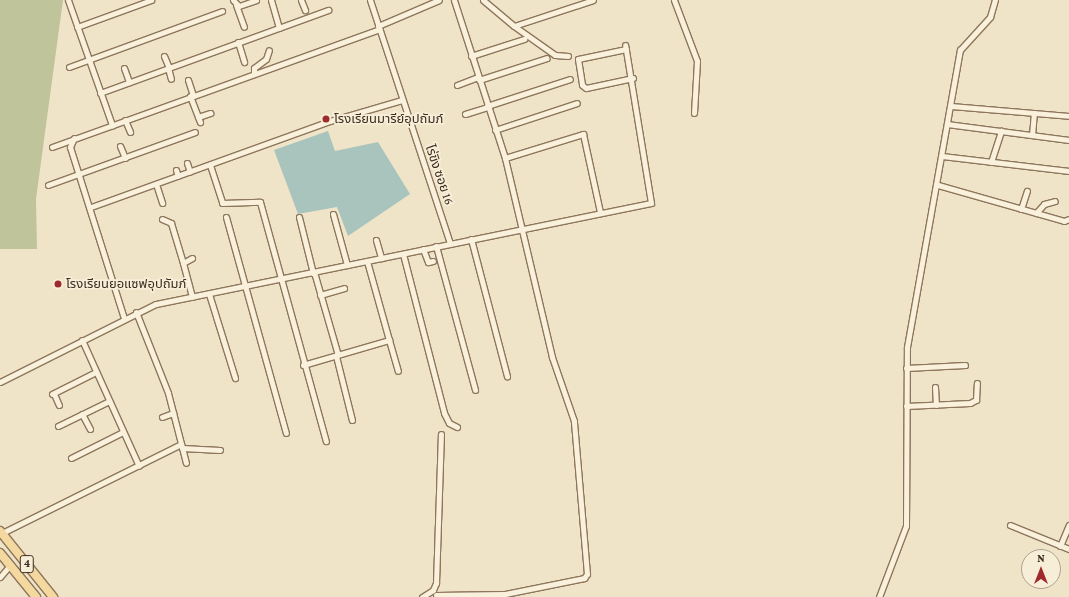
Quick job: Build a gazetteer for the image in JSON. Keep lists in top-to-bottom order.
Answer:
{
  "streets": {
    "main road": ["4"],
    "street": ["ไร่ขิง ซอย 16"]
  },
  "places": ["โรงเรียนมารีย์อุปถัมภ์", "โรงเรียนยอแซฟอุปถัมภ์"],
  "north": "top"
}
